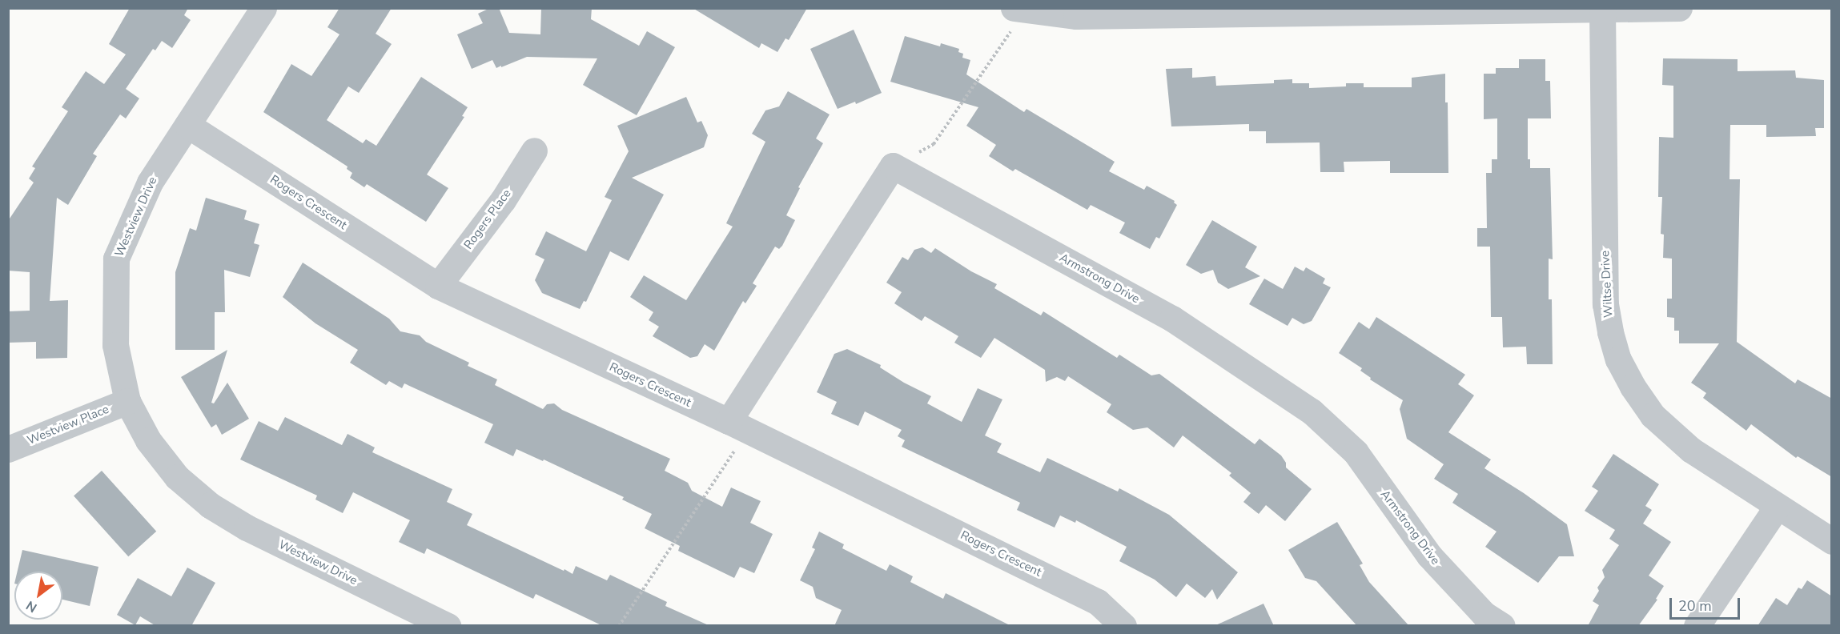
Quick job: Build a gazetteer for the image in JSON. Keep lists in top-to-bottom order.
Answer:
{
  "streets": {
    "street": [
      "Rogers Crescent",
      "Westview Drive",
      "Rogers Place",
      "Armstrong Drive",
      "Wiltse Drive",
      "Westview Place"
    ]
  },
  "crossings": [
    ["Rogers Crescent", "Westview Drive"],
    ["Rogers Crescent", "Rogers Place"],
    ["Westview Drive", "Westview Place"]
  ],
  "scale_bar": "20 m",
  "north": "bottom left"
}
